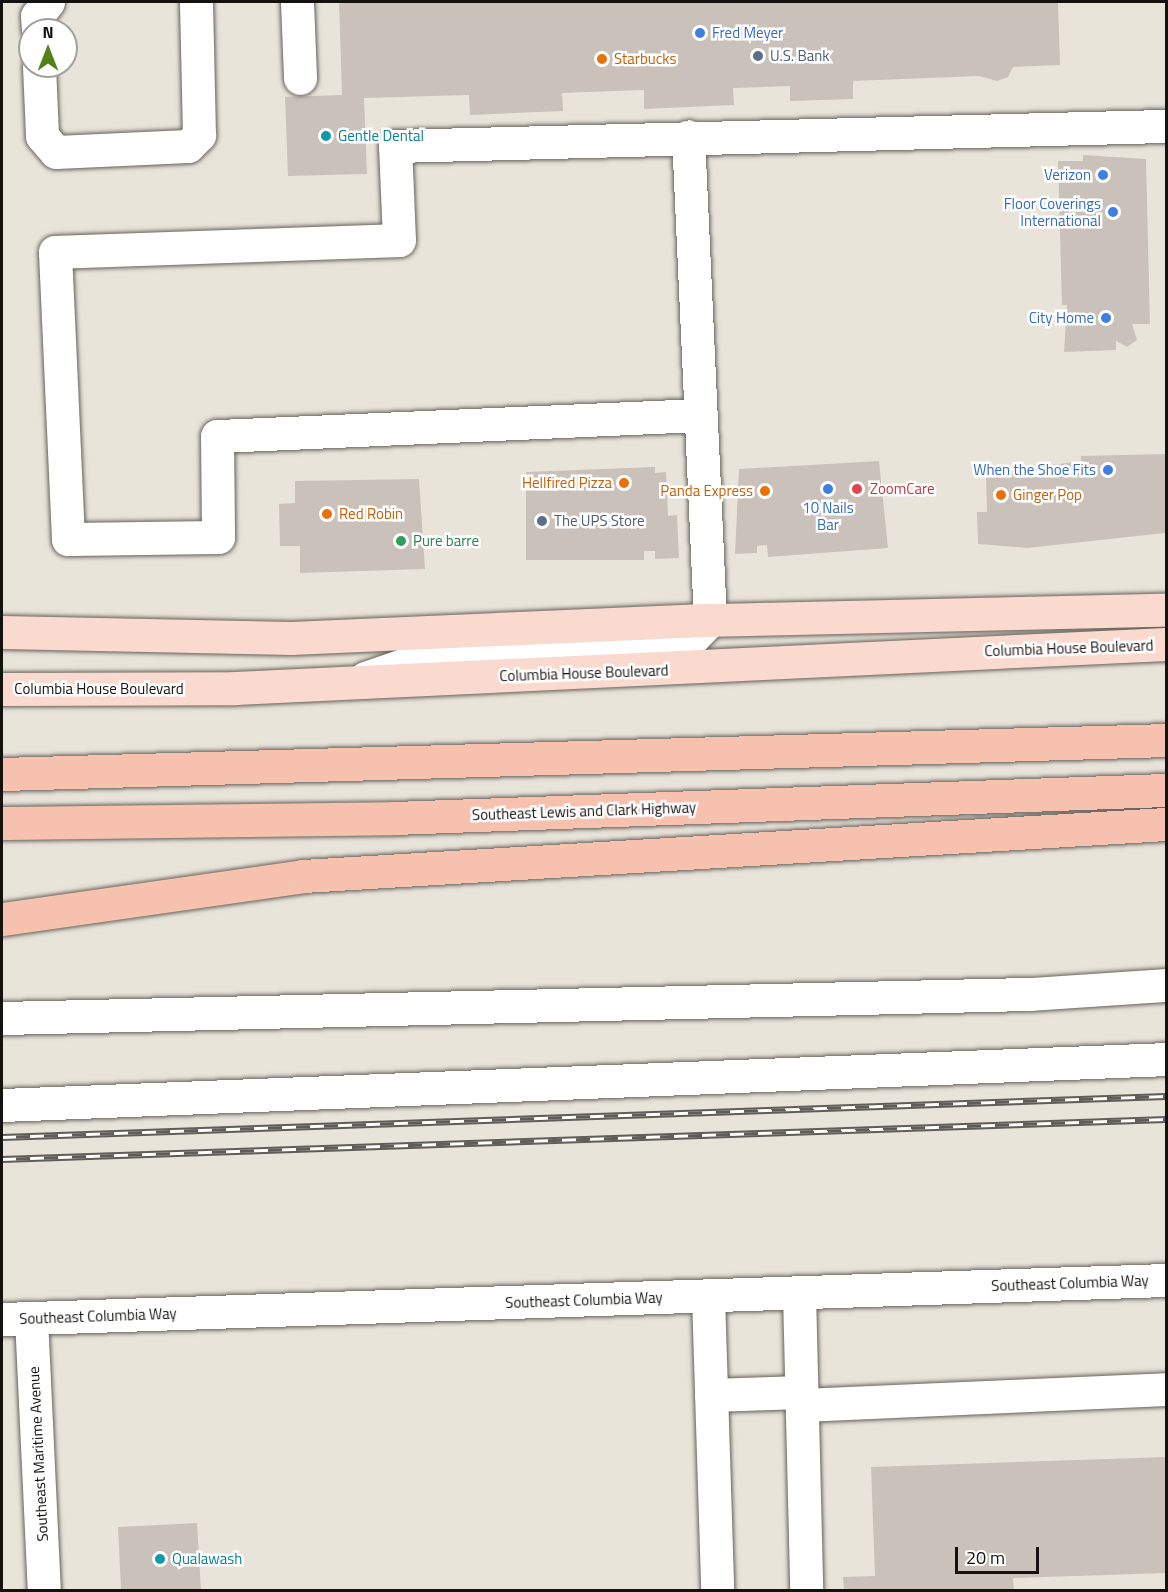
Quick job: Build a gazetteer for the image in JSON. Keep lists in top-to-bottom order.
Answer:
{
  "streets": {
    "highway": ["Southeast Lewis and Clark Highway"],
    "main road": ["Columbia House Boulevard"],
    "street": ["Southeast Columbia Way", "Southeast Maritime Avenue"]
  },
  "crossings": [
    ["Southeast Columbia Way", "Southeast Maritime Avenue"]
  ],
  "places": [
    "Fred Meyer",
    "U.S. Bank",
    "Starbucks",
    "Gentle Dental",
    "Verizon",
    "Floor Coverings International",
    "City Home",
    "When the Shoe Fits",
    "Hellfired Pizza",
    "10 Nails Bar",
    "ZoomCare",
    "Panda Express",
    "Ginger Pop",
    "Red Robin",
    "The UPS Store",
    "Pure barre",
    "Qualawash"
  ],
  "scale_bar": "20 m",
  "north": "top"
}
